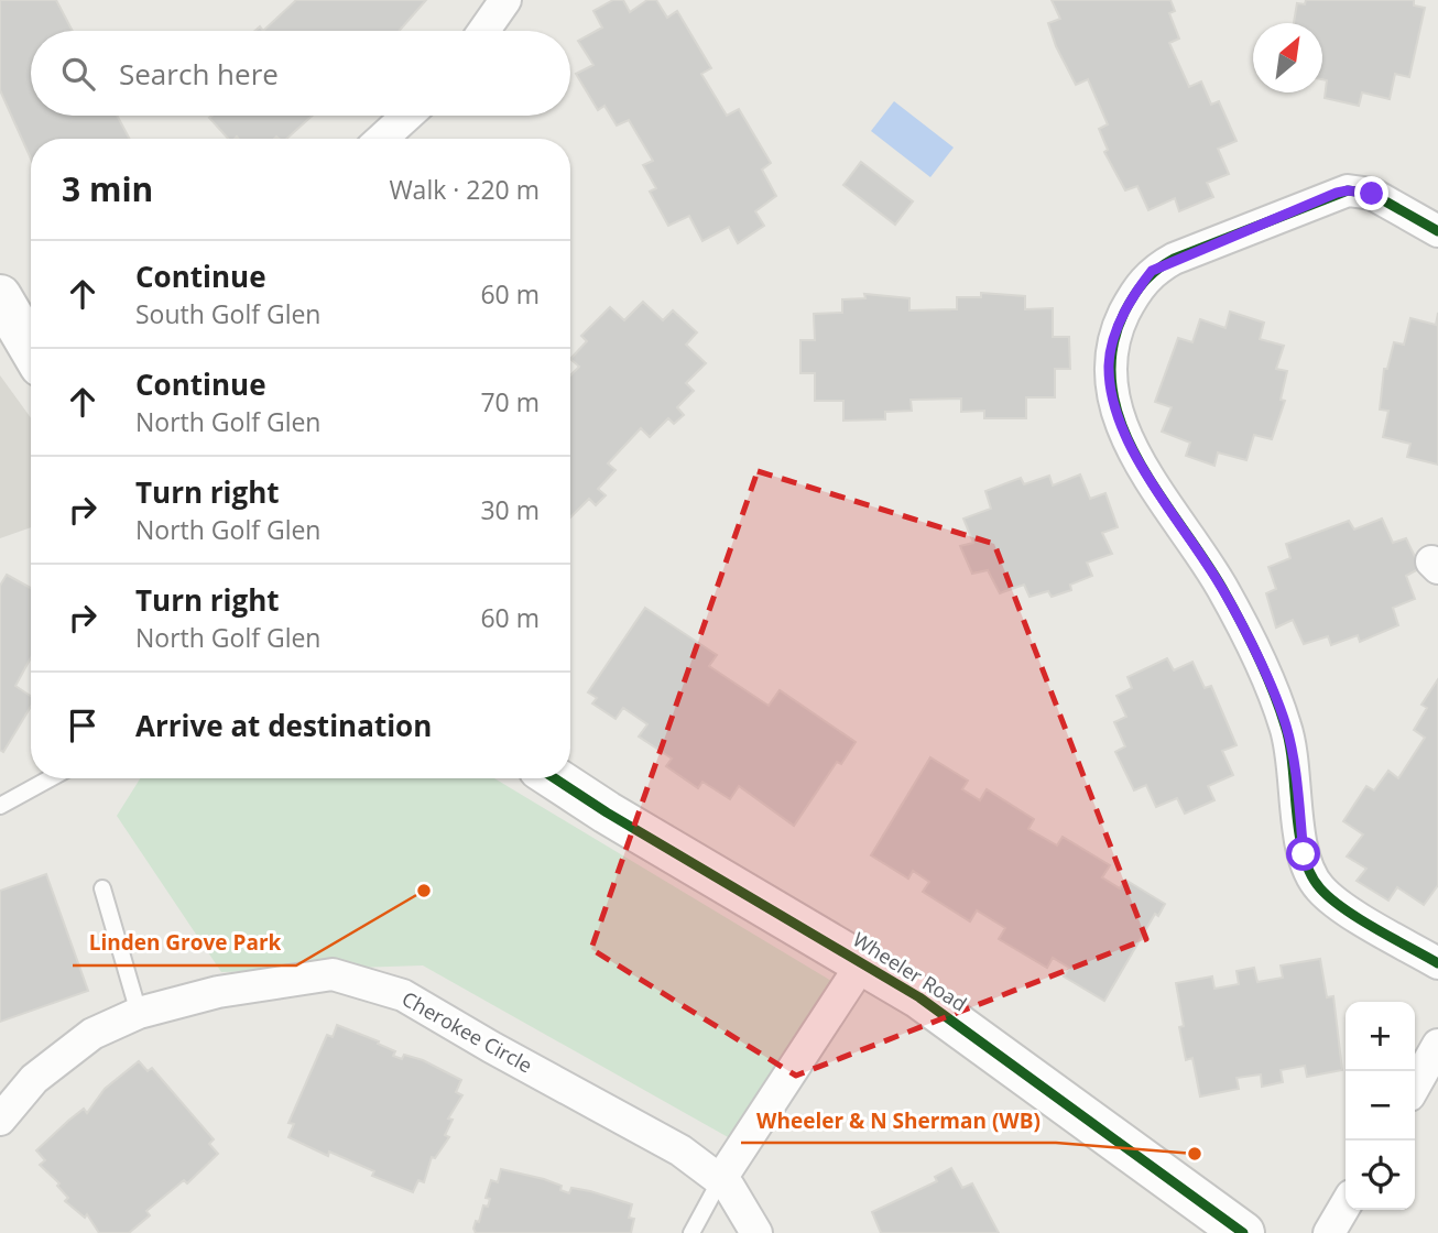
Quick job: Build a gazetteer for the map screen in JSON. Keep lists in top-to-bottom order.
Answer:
{
  "streets": {
    "street": ["Wheeler Road", "Cherokee Circle"]
  },
  "places": ["Linden Grove Park", "Wheeler & N Sherman (WB)"],
  "north": "top right",
  "page": {
    "search": "Search here",
    "heading": ["3 min", "Walk · 220 m"],
    "list": [
      ["Continue", "South Golf Glen", "60 m"],
      ["Continue", "North Golf Glen", "70 m"],
      ["Turn right", "North Golf Glen", "30 m"],
      ["Turn right", "North Golf Glen", "60 m"],
      "Arrive at destination"
    ],
    "map_buttons": ["+", "−"]
  }
}
